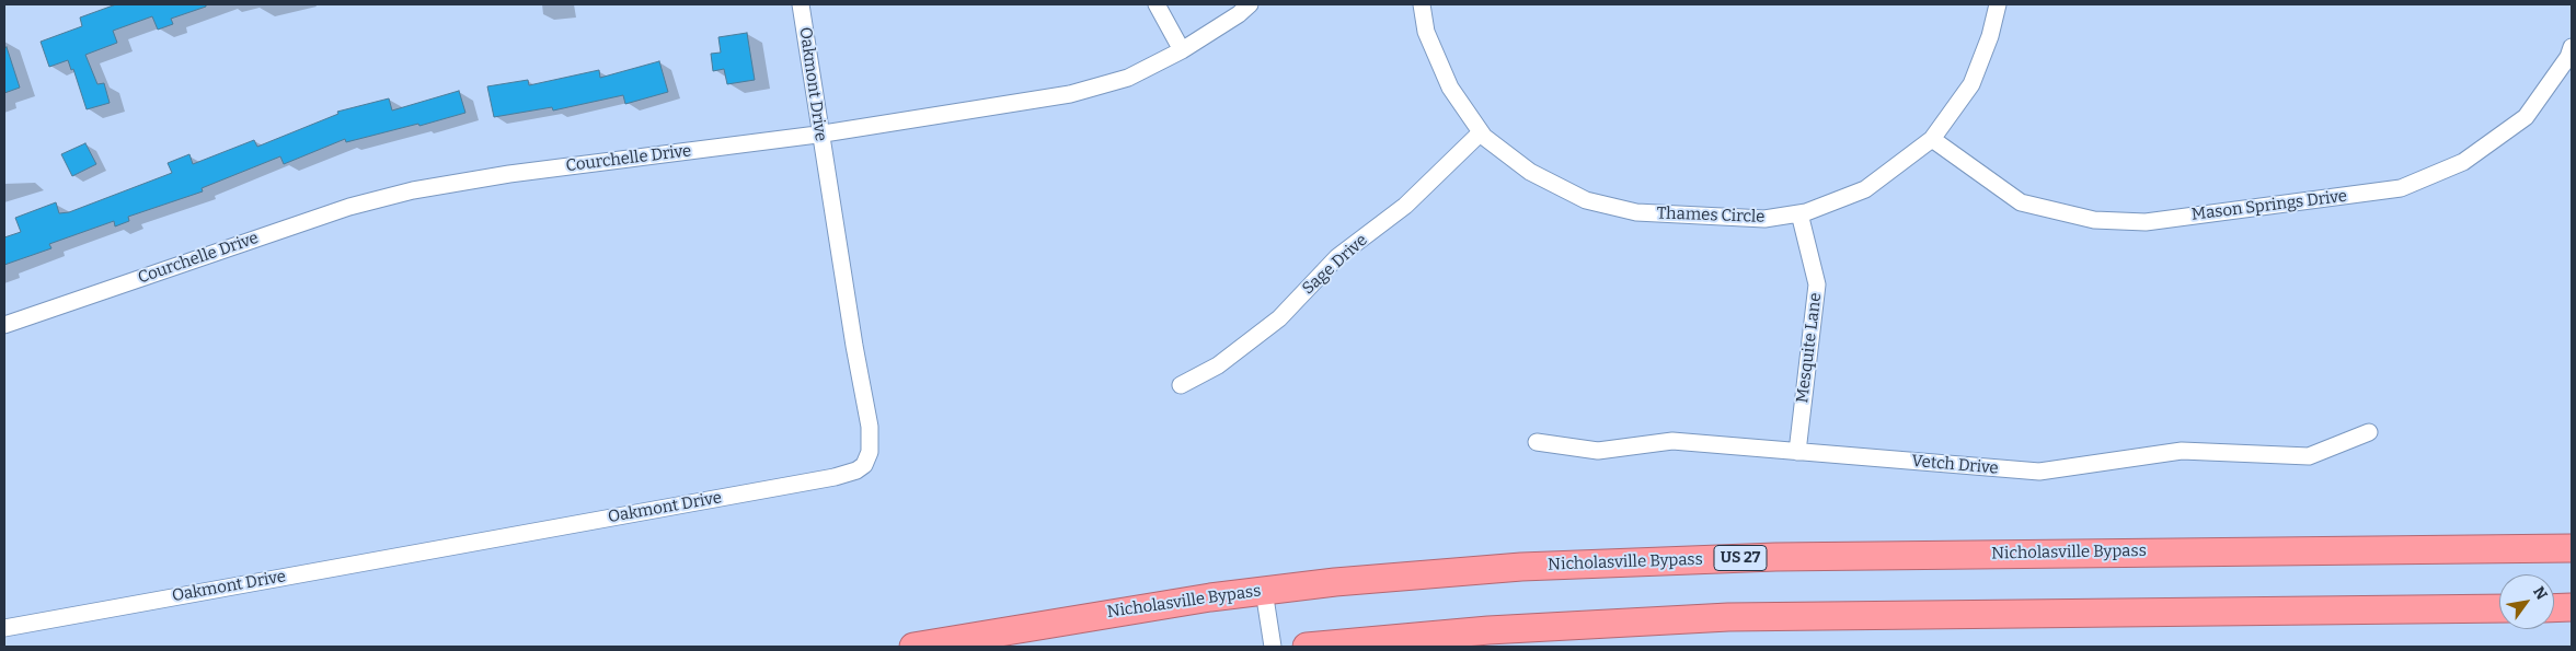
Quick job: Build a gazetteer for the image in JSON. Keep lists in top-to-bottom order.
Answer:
{
  "streets": {
    "highway": ["Nicholasville Bypass", "US 27"],
    "street": [
      "Oakmont Drive",
      "Courchelle Drive",
      "Mason Springs Drive",
      "Thames Circle",
      "Sage Drive",
      "Mesquite Lane",
      "Vetch Drive"
    ]
  },
  "crossings": [
    ["Oakmont Drive", "Courchelle Drive"],
    ["Mason Springs Drive", "Thames Circle"],
    ["Thames Circle", "Sage Drive"],
    ["Thames Circle", "Mesquite Lane"],
    ["Mesquite Lane", "Vetch Drive"]
  ],
  "north": "top right"
}
